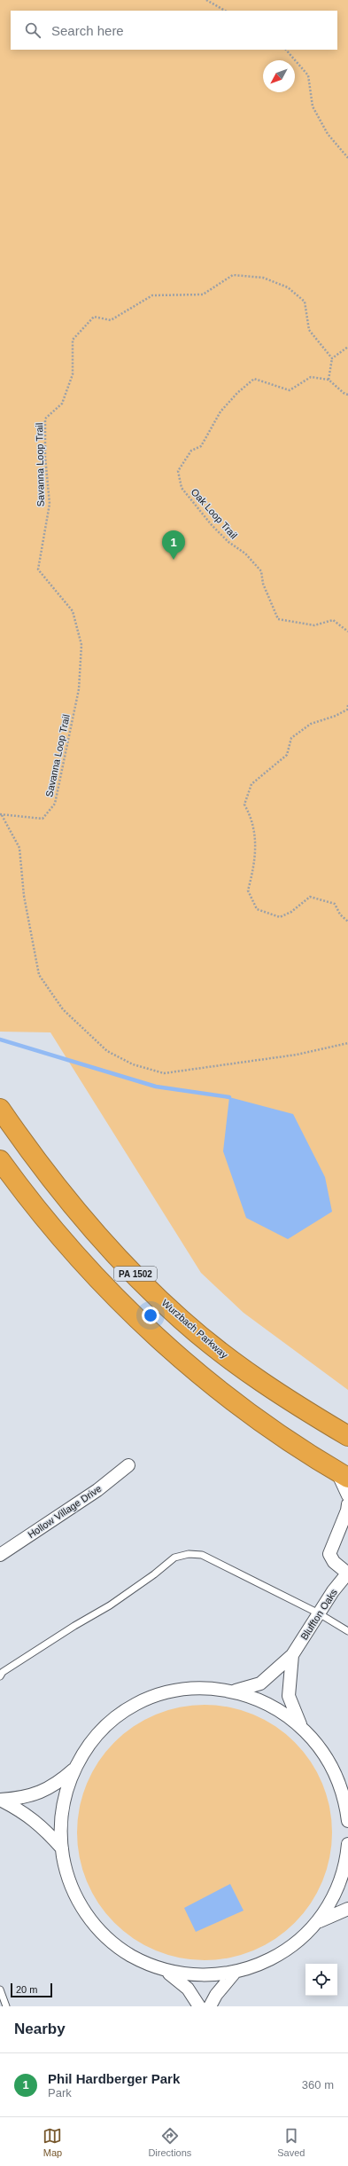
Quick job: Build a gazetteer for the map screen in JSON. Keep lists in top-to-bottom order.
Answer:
{
  "streets": {
    "highway": ["PA 1502", "Wurzbach Parkway"],
    "street": ["Hollow Village Drive", "Bluffton Oaks"],
    "path": ["Savanna Loop Trail", "Oak Loop Trail"]
  },
  "scale_bar": "20 m",
  "north": "bottom left",
  "page": {
    "search": "Search here",
    "pins": "1",
    "scale": "20 m",
    "heading": "Nearby",
    "list": [
      {
        "mark": "1",
        "name": "Phil Hardberger Park",
        "note": "Park",
        "value": "360 m"
      }
    ],
    "nav": ["Map", "Directions", "Saved"]
  }
}
